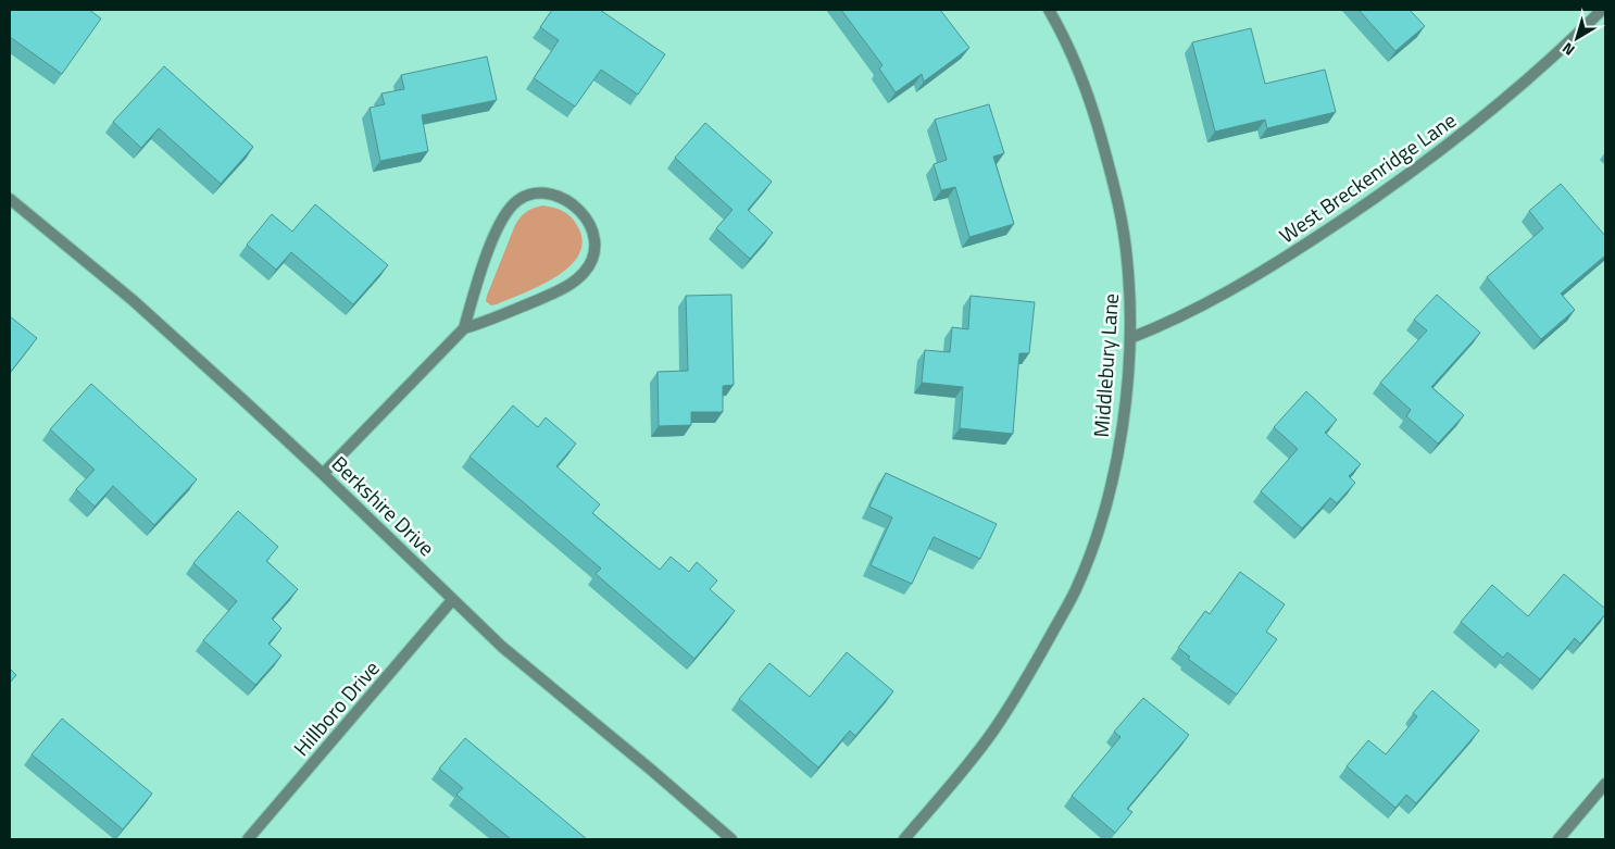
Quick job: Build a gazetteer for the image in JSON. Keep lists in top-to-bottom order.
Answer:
{
  "streets": {
    "street": [
      "West Breckenridge Lane",
      "Middlebury Lane",
      "Berkshire Drive",
      "Hillboro Drive"
    ]
  },
  "crossings": [
    ["West Breckenridge Lane", "Middlebury Lane"],
    ["Berkshire Drive", "Hillboro Drive"]
  ],
  "north": "bottom left"
}
